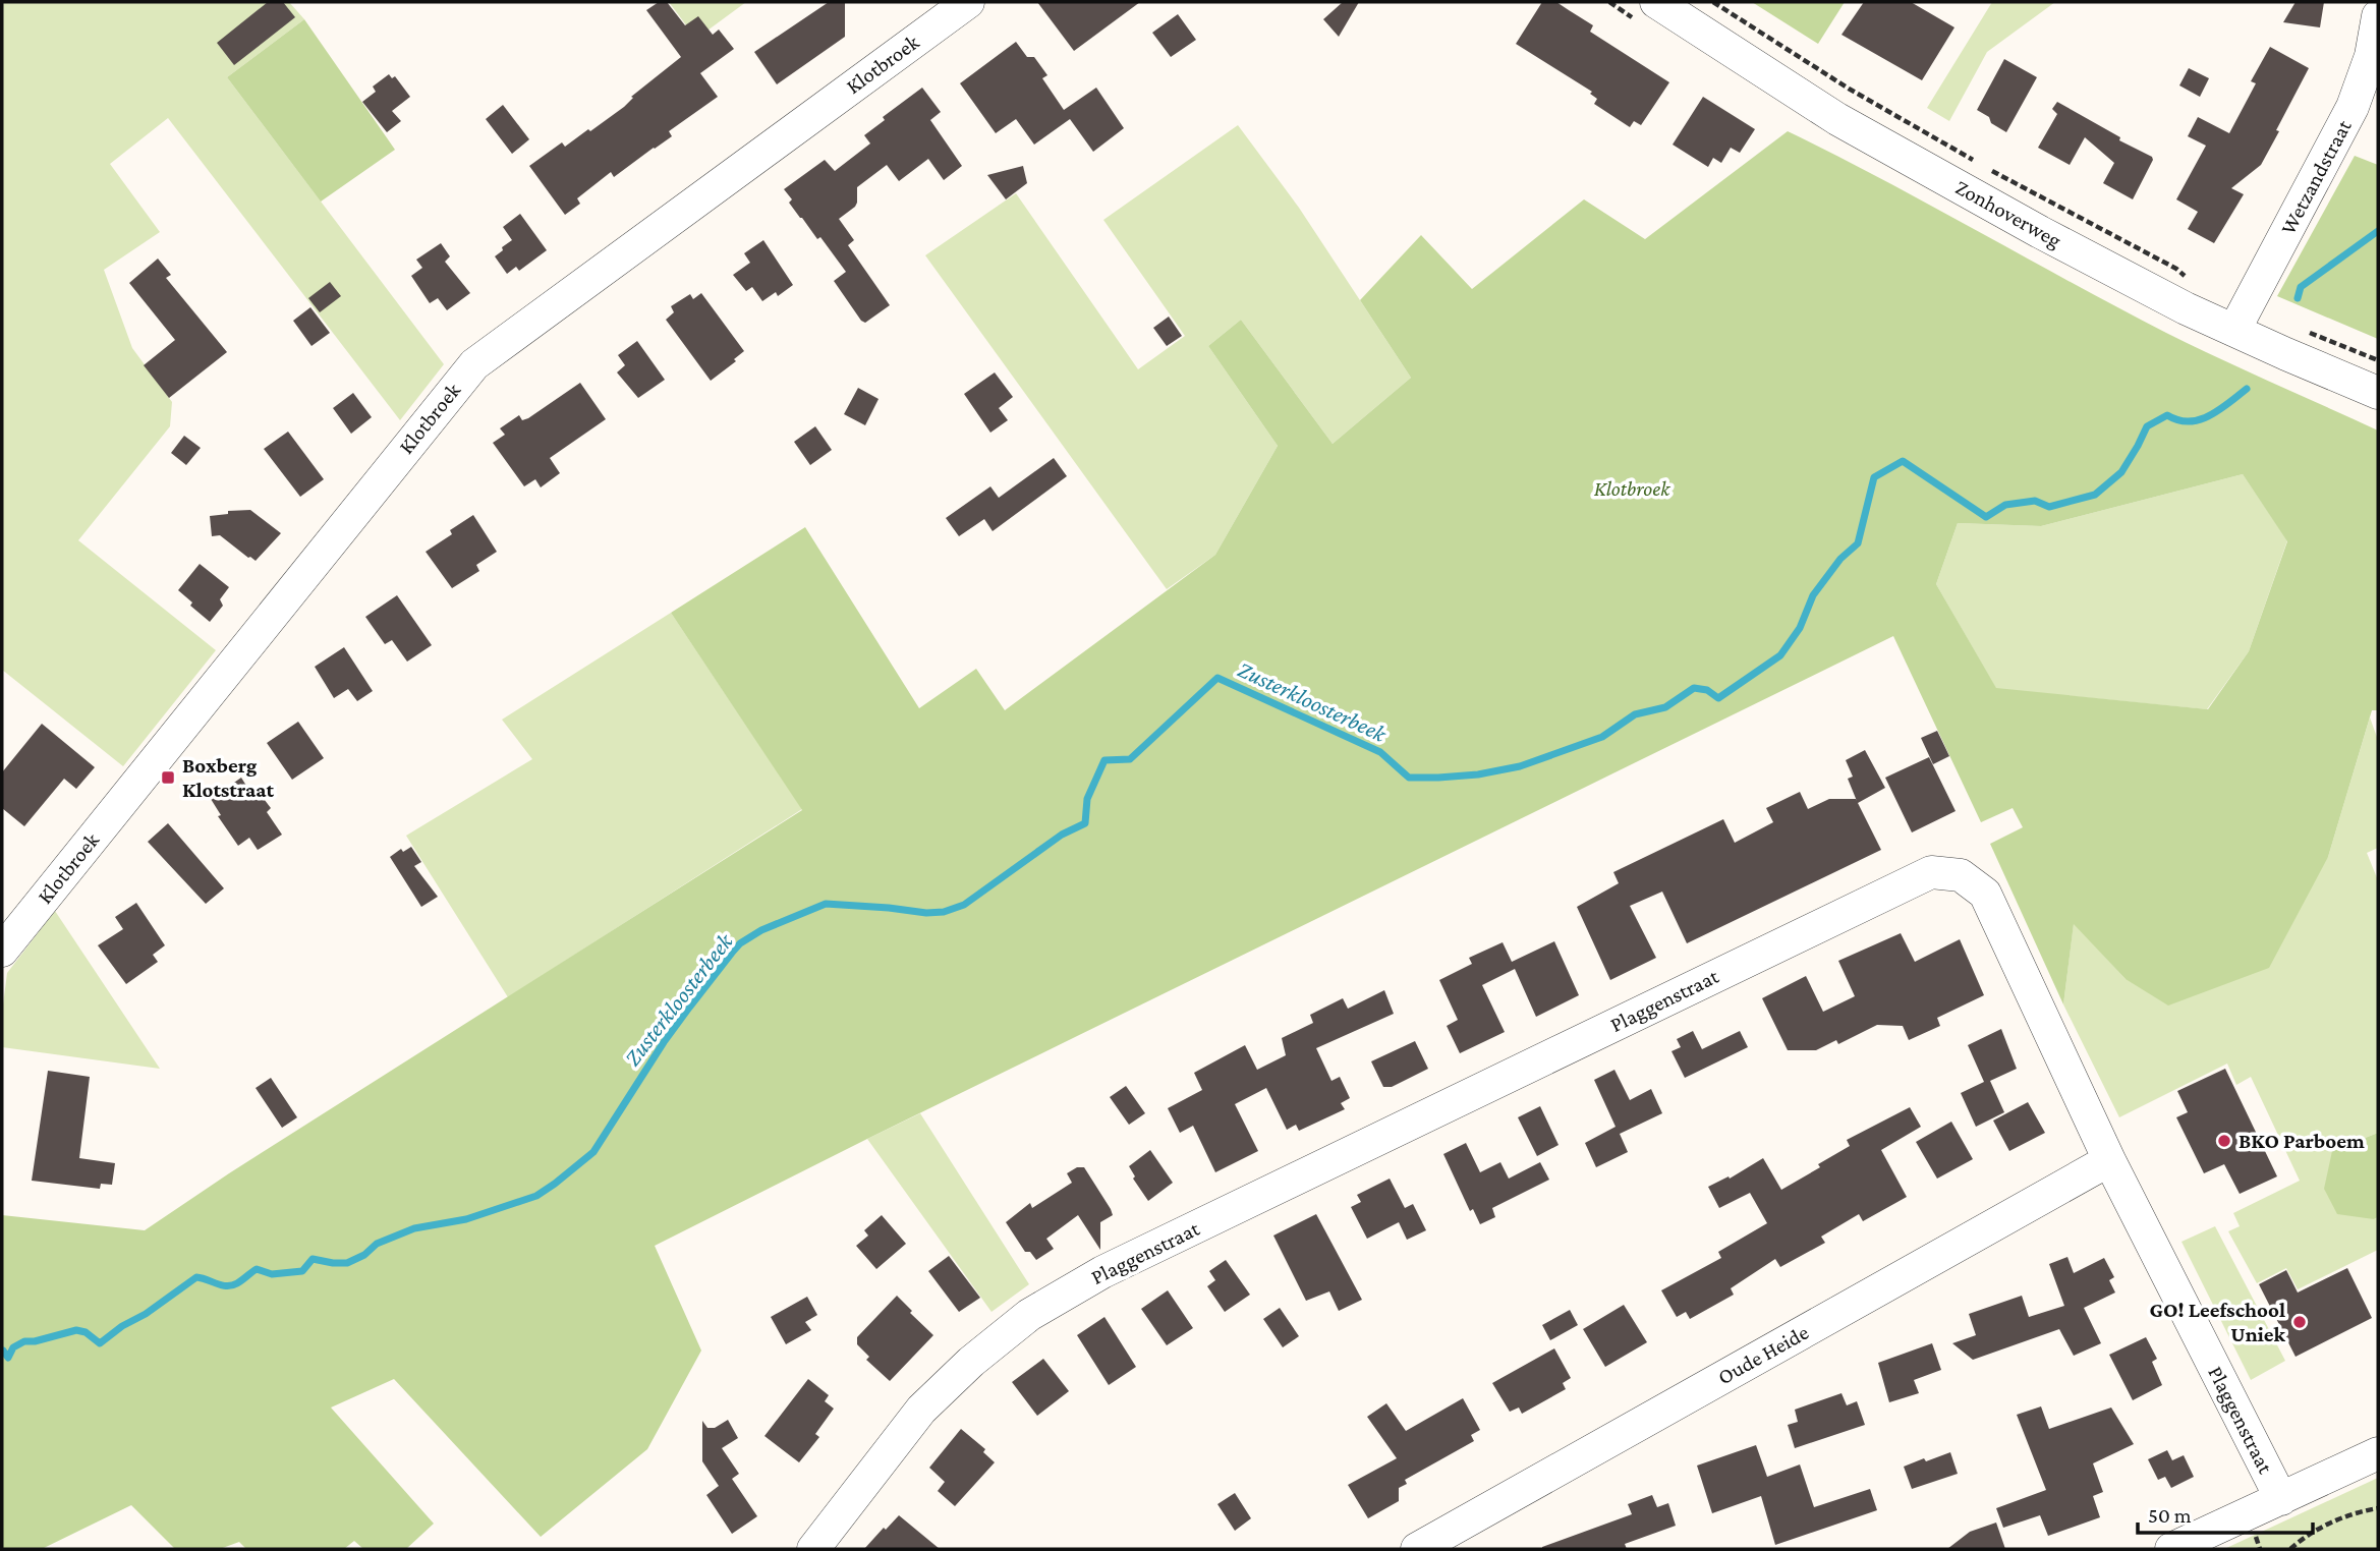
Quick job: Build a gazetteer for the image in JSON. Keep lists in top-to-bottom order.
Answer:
{
  "streets": {
    "street": [
      "Klotbroek",
      "Wetzandstraat",
      "Zonhoverweg",
      "Plaggenstraat",
      "Oude Heide"
    ]
  },
  "crossings": [
    ["Wetzandstraat", "Zonhoverweg"],
    ["Plaggenstraat", "Oude Heide"]
  ],
  "water": ["Zusterkloosterbeek"],
  "parks": ["Klotbroek"],
  "places": {
    "transit": ["Boxberg Klotstraat"],
    "other": ["BKO Parboem", "GO! Leefschool Uniek"]
  },
  "scale_bar": "50 m"
}
